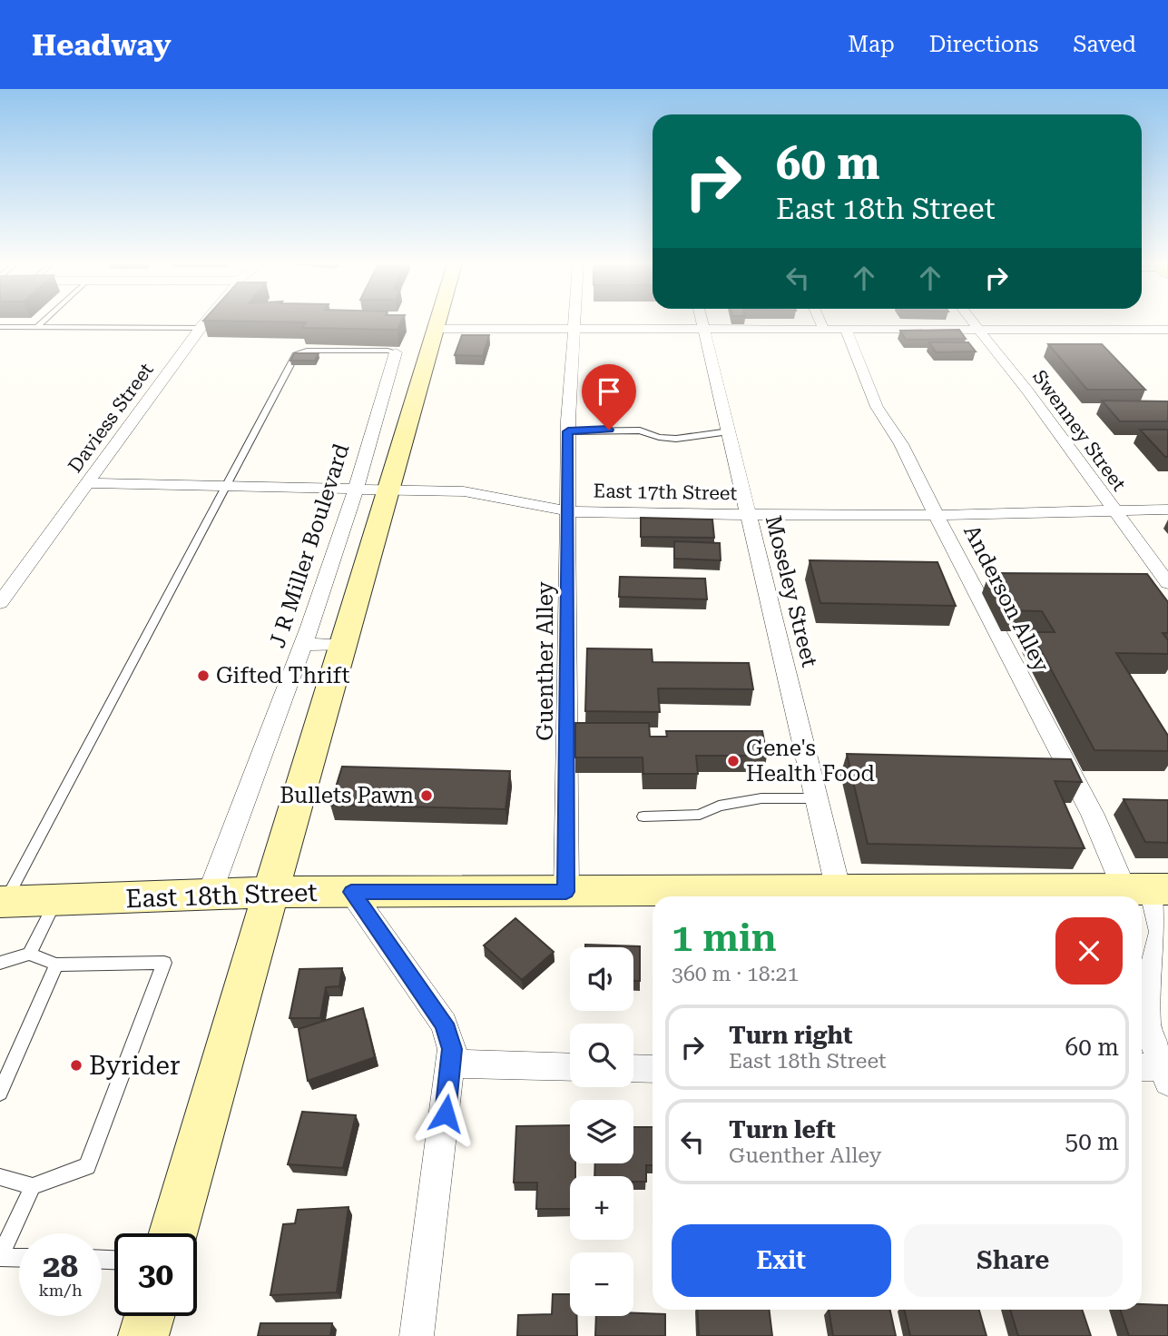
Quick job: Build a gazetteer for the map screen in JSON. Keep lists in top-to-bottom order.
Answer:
{
  "streets": {
    "street": [
      "Daviess Street",
      "Swenney Street",
      "East 17th Street",
      "J R Miller Boulevard",
      "Moseley Street",
      "Anderson Alley",
      "Guenther Alley",
      "East 18th Street"
    ]
  },
  "crossings": [
    ["Daviess Street", "East 17th Street"],
    ["Swenney Street", "East 17th Street"],
    ["East 17th Street", "J R Miller Boulevard"],
    ["East 17th Street", "Moseley Street"],
    ["East 17th Street", "Anderson Alley"],
    ["East 17th Street", "Guenther Alley"],
    ["J R Miller Boulevard", "East 18th Street"],
    ["Moseley Street", "East 18th Street"],
    ["Anderson Alley", "East 18th Street"],
    ["Guenther Alley", "East 18th Street"]
  ],
  "places": [
    "Gifted Thrift",
    "Gene's Health Food",
    "Bullets Pawn",
    "Byrider"
  ],
  "page": {
    "header": "Headway",
    "nav": ["Map", "Directions", "Saved"],
    "turn": ["60 m", "East 18th Street"],
    "heading": ["1 min", "360 m · 18:21"],
    "map_buttons": ["+", "−"],
    "list": [
      {
        "name": "Turn right",
        "note": "East 18th Street",
        "value": "60 m"
      },
      {
        "name": "Turn left",
        "note": "Guenther Alley",
        "value": "50 m"
      }
    ],
    "buttons": ["Exit", "Share"],
    "speed": "28 km/h",
    "limit": "30"
  }
}
